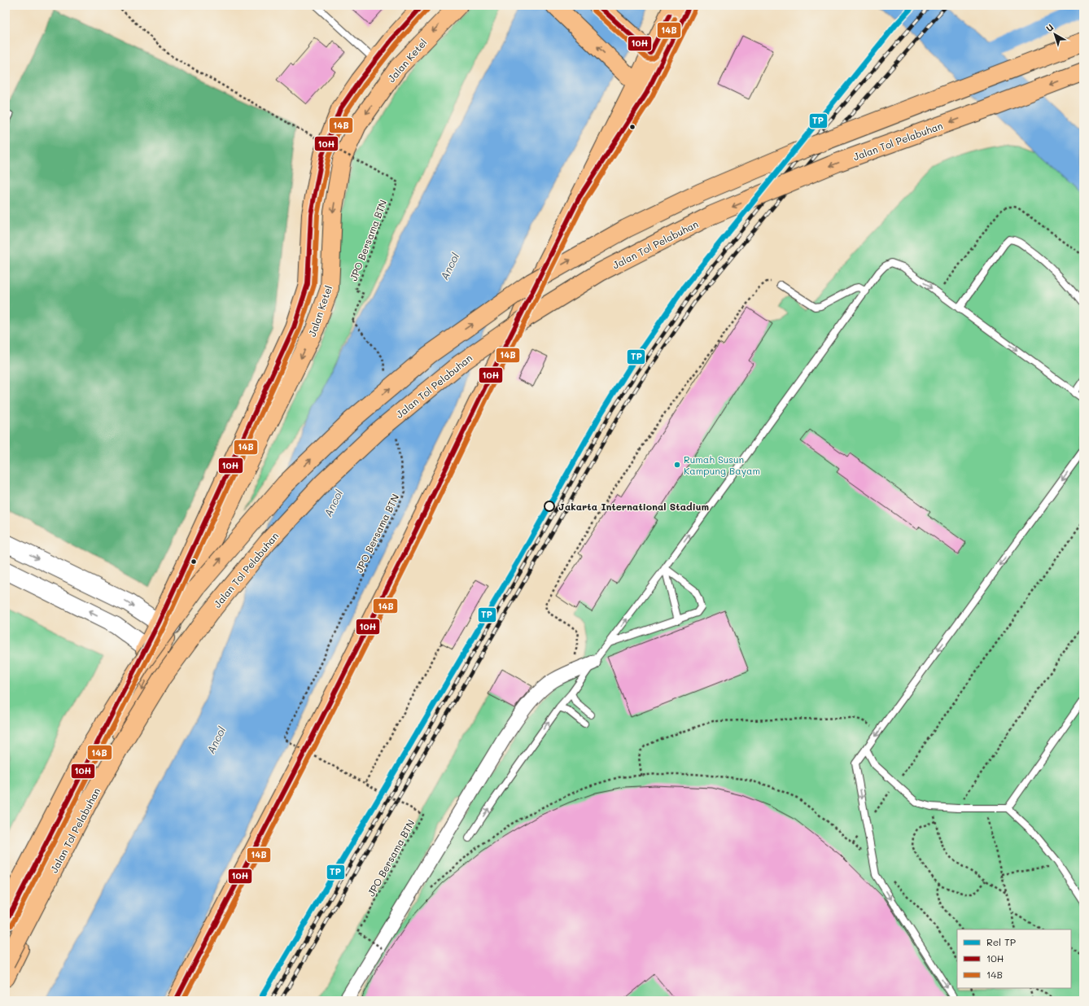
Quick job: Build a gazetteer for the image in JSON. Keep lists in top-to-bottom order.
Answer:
{
  "streets": {
    "highway": ["Jalan Ketel", "Jalan Tol Pelabuhan"],
    "path": ["JPO Bersama BTN"]
  },
  "water": ["Ancol"],
  "places": ["Rumah Susun Kampung Bayam", "Jakarta International Stadium"],
  "lines": ["rail line TP", "transit line 10H", "transit line 14B"],
  "legend": ["Rel TP", "10H", "14B"],
  "north": "top left"
}
